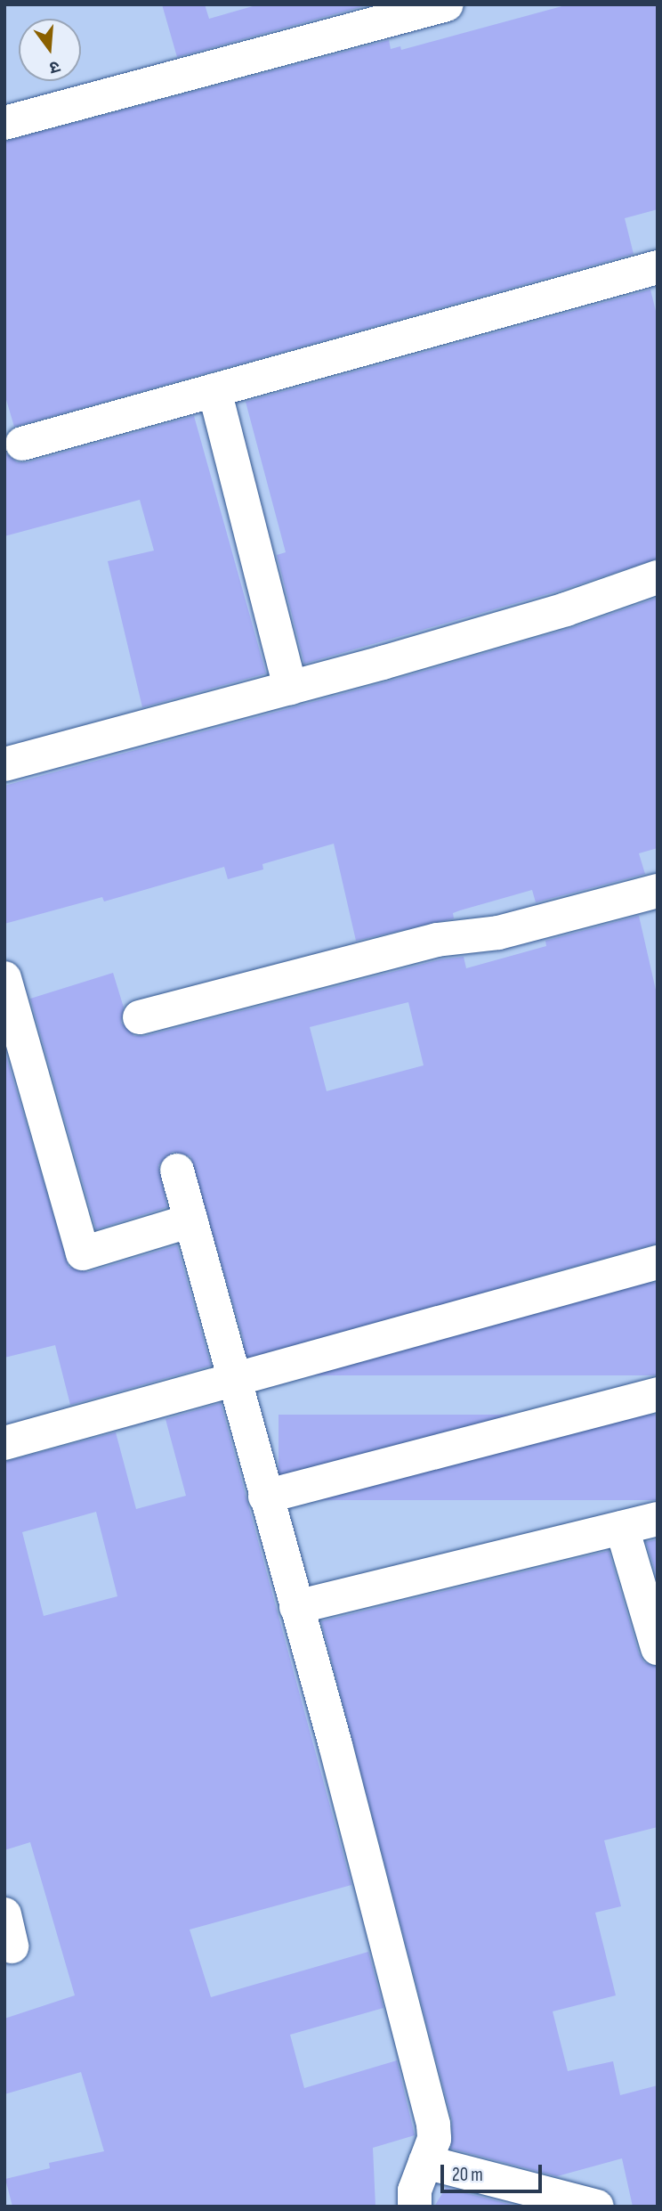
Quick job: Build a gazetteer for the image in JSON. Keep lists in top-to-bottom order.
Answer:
{
  "scale_bar": "20 m",
  "north": "bottom"
}
